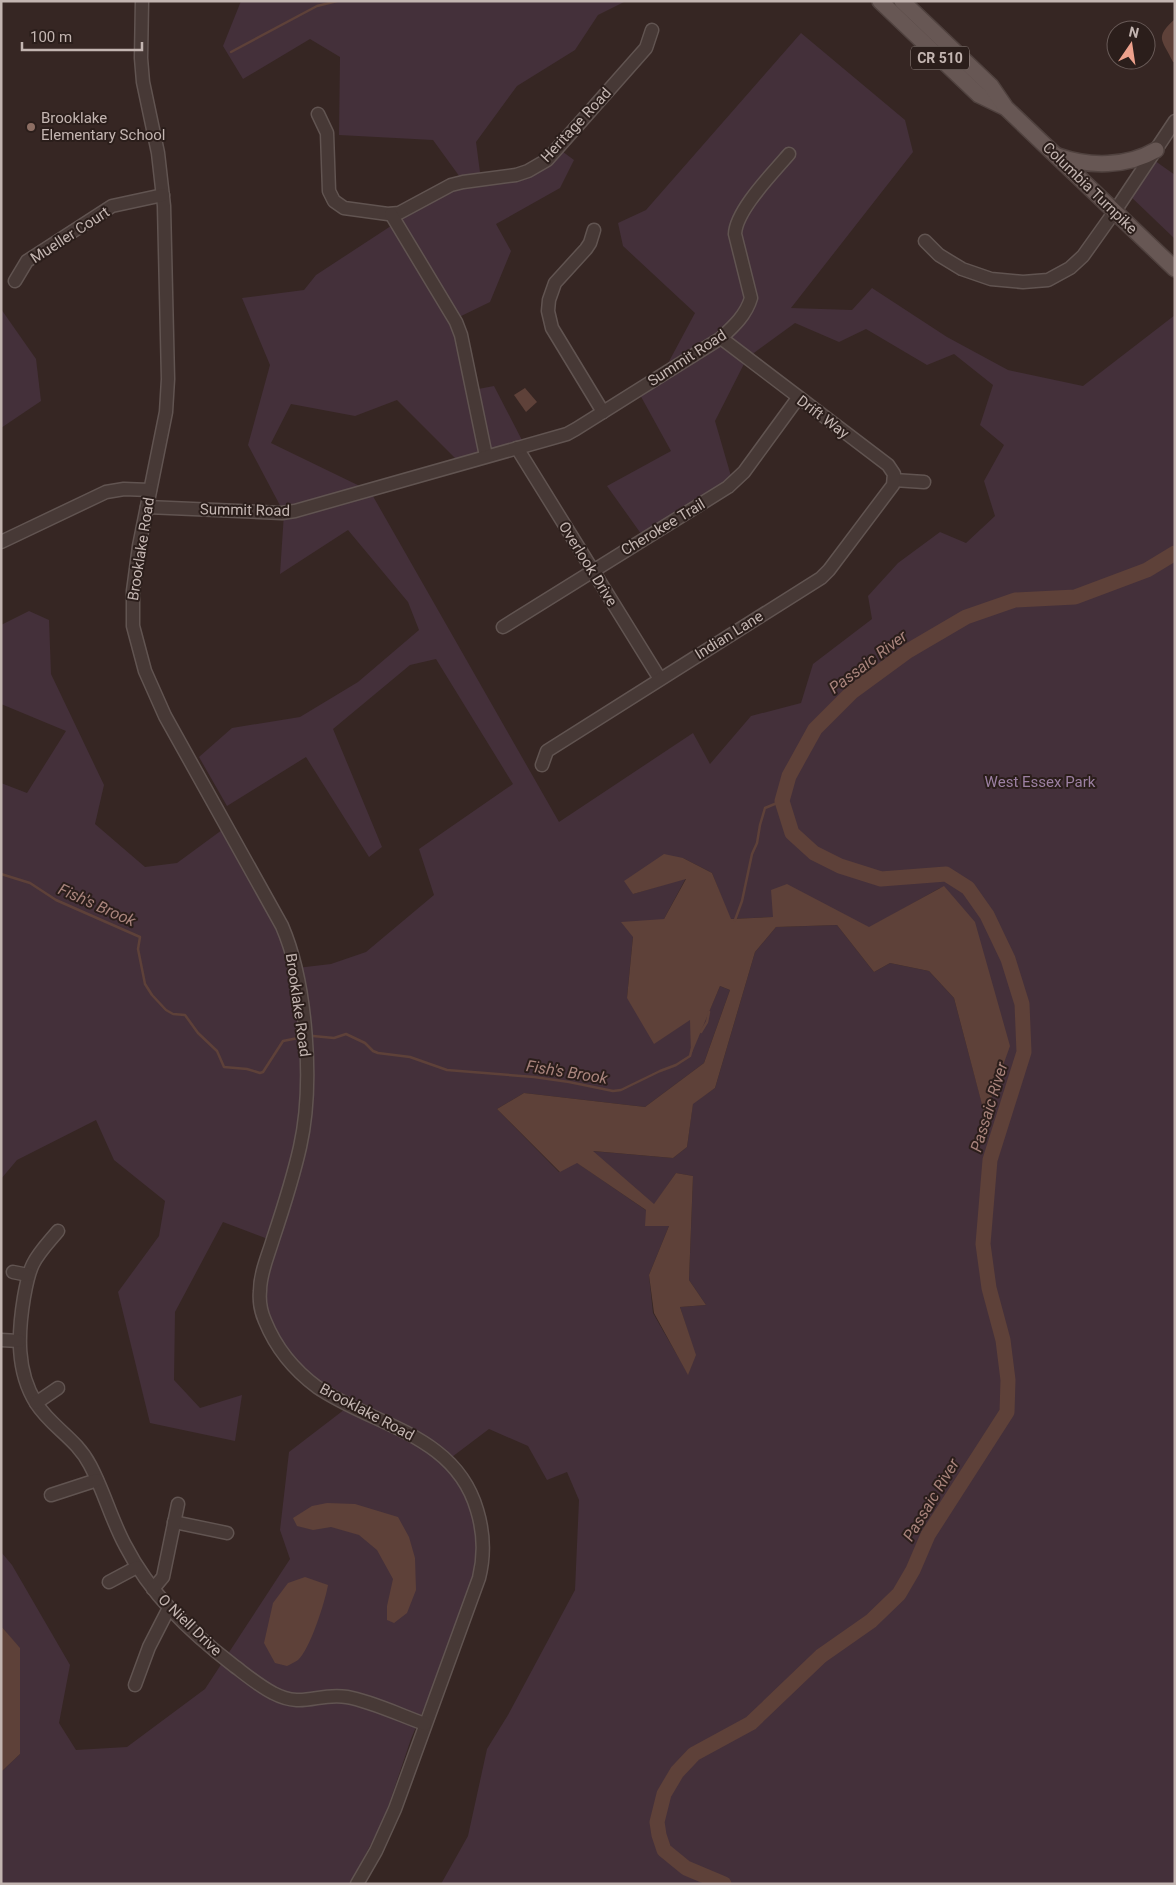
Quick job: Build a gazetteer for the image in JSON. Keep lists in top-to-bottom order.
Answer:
{
  "streets": {
    "main road": ["CR 510", "Columbia Turnpike"],
    "street": [
      "Heritage Road",
      "Mueller Court",
      "Summit Road",
      "Drift Way",
      "Cherokee Trail",
      "Brooklake Road",
      "Overlook Drive",
      "Indian Lane",
      "O Niell Drive"
    ]
  },
  "crossings": [
    ["Mueller Court", "Brooklake Road"],
    ["Summit Road", "Drift Way"],
    ["Summit Road", "Brooklake Road"],
    ["Summit Road", "Overlook Drive"],
    ["Drift Way", "Cherokee Trail"],
    ["Drift Way", "Indian Lane"],
    ["Cherokee Trail", "Overlook Drive"],
    ["Brooklake Road", "O Niell Drive"],
    ["Overlook Drive", "Indian Lane"]
  ],
  "water": ["Passaic River", "Fish's Brook"],
  "parks": ["West Essex Park"],
  "places": ["Brooklake Elementary School"],
  "scale_bar": "100 m",
  "north": "top"
}
